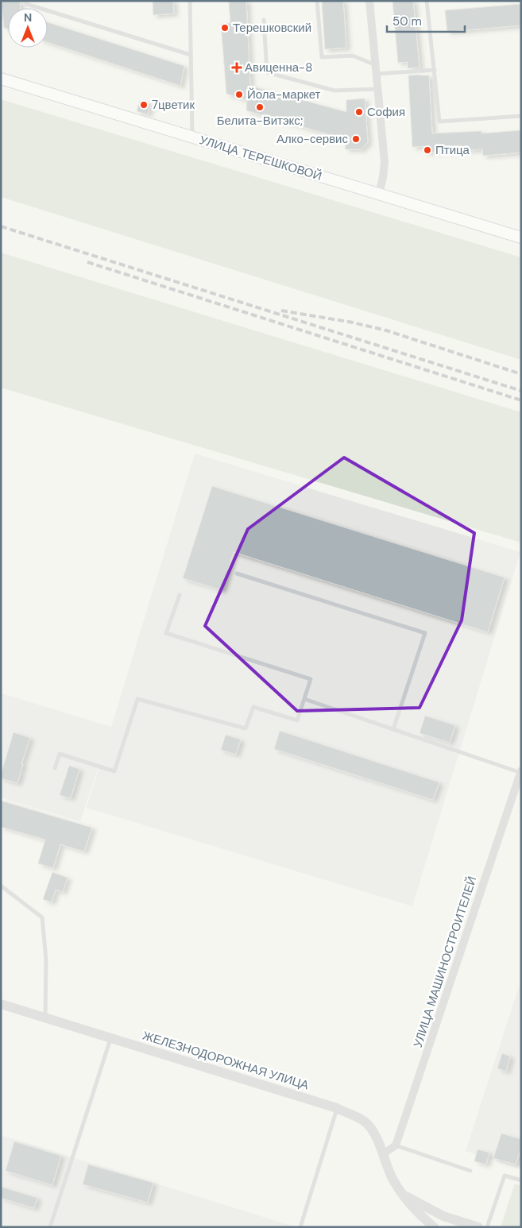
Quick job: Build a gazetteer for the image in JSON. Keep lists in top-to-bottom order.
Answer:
{
  "streets": {
    "main road": ["УЛИЦА ТЕРЕШКОВОЙ"],
    "street": ["УЛИЦА МАШИНОСТРОИТЕЛЕЙ", "ЖЕЛЕЗНОДОРОЖНАЯ УЛИЦА"]
  },
  "places": {
    "other": [
      "Терешковский",
      "Йола-маркет",
      "7цветик",
      "Белита-Витэкс;",
      "София",
      "Алко-сервис",
      "Птица"
    ],
    "health": ["Авиценна-8"]
  },
  "scale_bar": "50 m",
  "north": "top"
}
